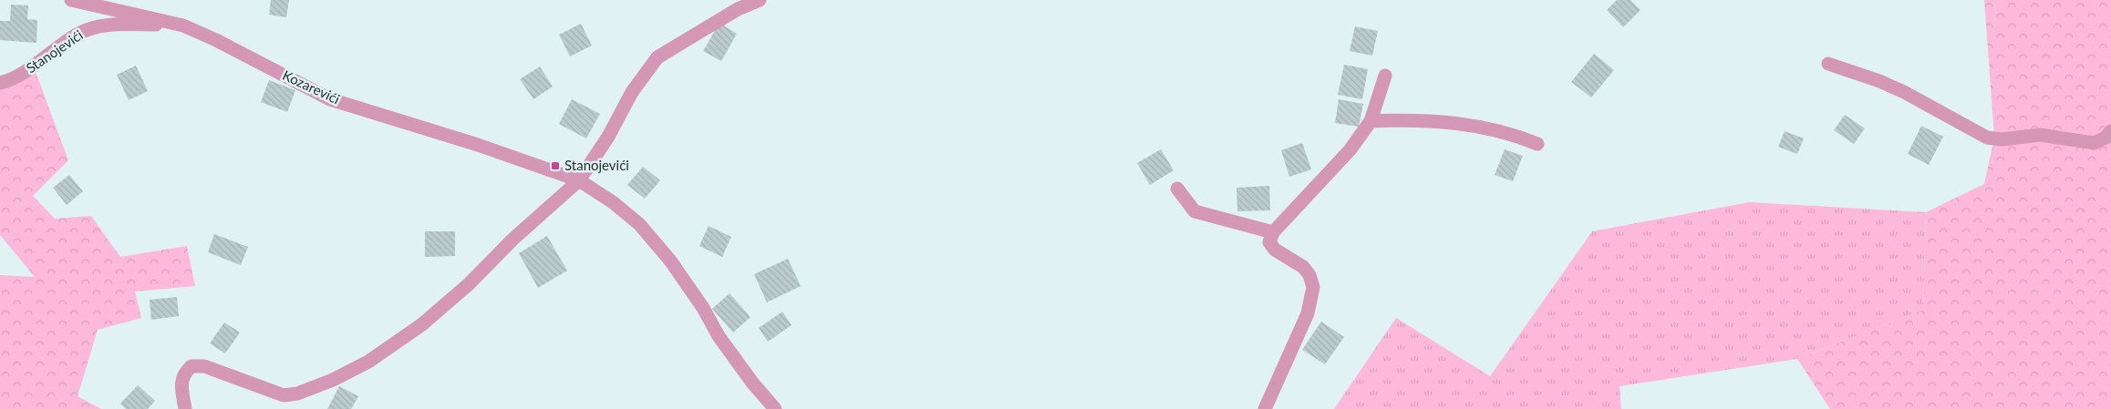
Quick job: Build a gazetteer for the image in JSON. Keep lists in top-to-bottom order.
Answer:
{
  "streets": {
    "street": ["Stanojevići", "Kozarevići"]
  },
  "crossings": [
    ["Stanojevići", "Kozarevići"]
  ],
  "places": {
    "transit": ["Stanojevići"]
  }
}
